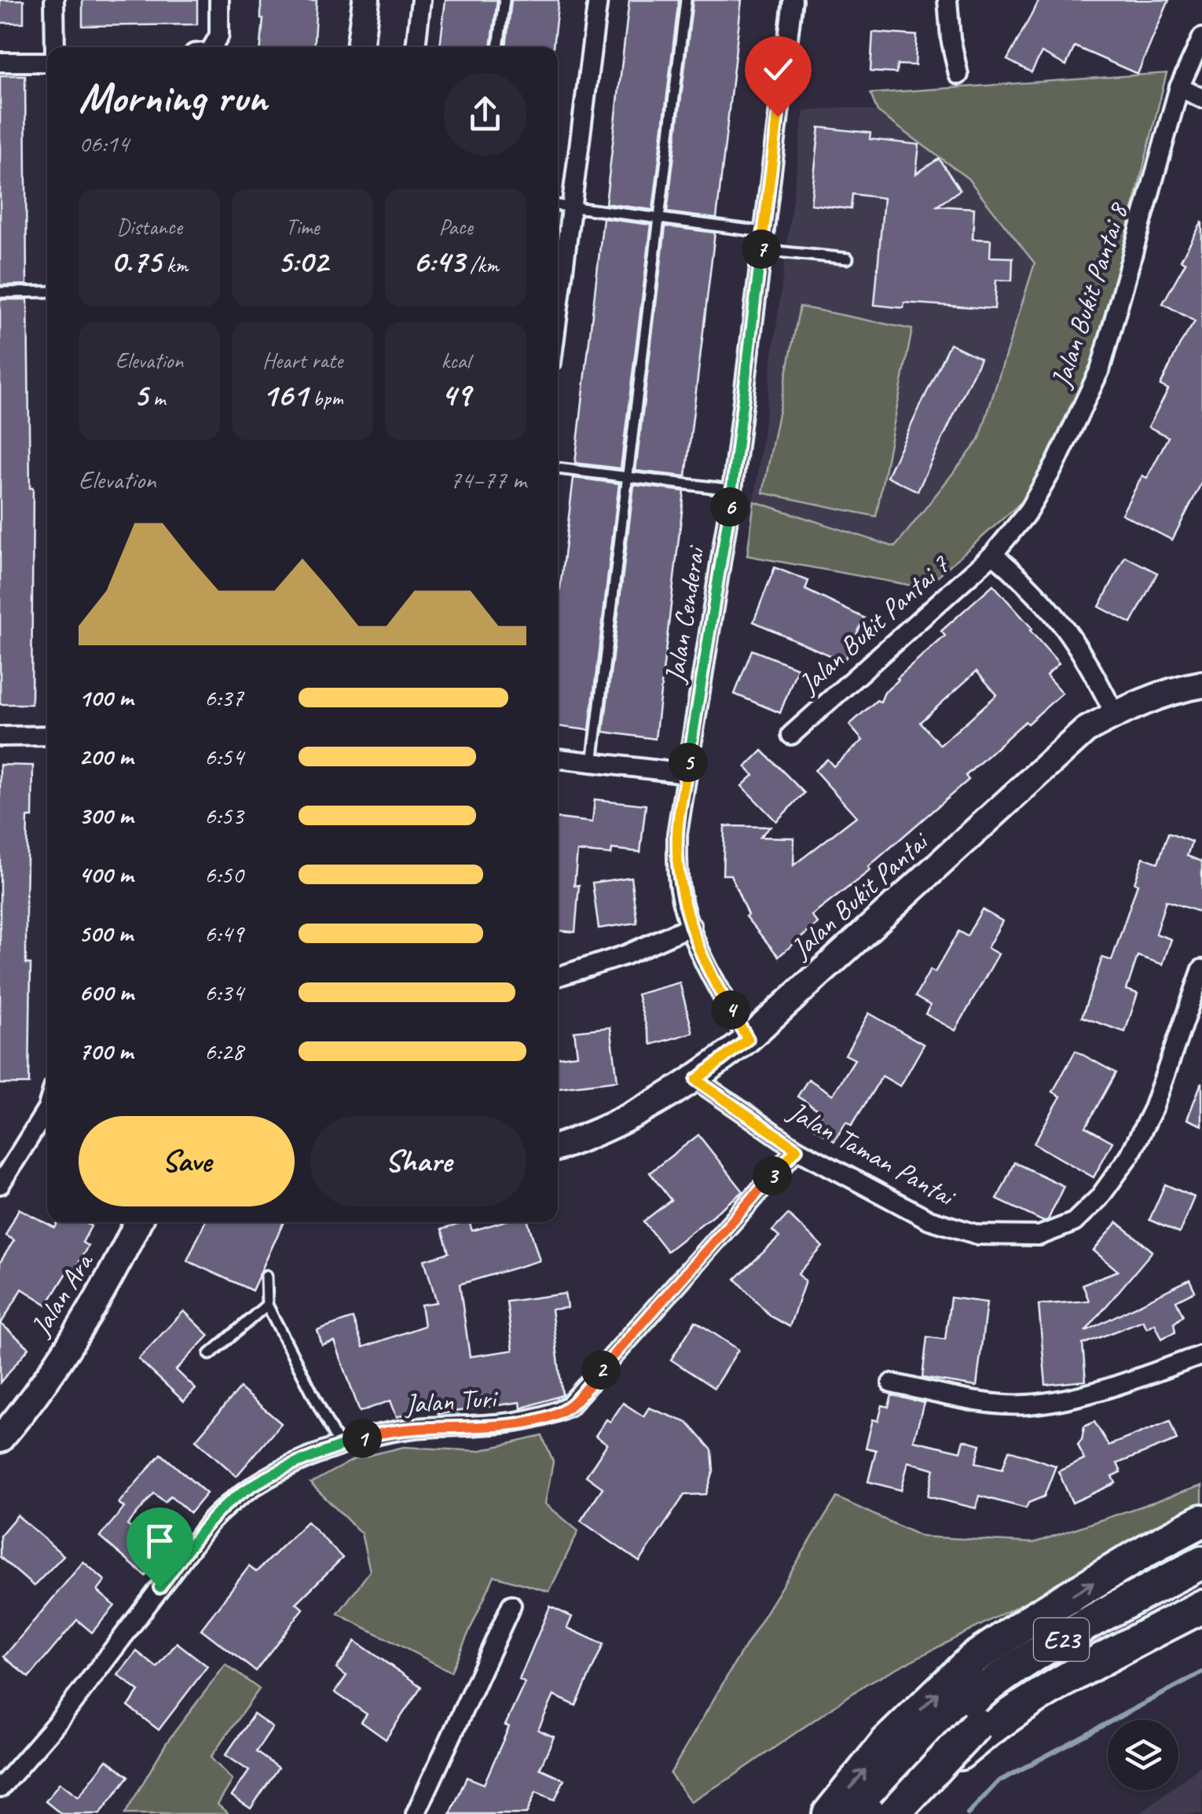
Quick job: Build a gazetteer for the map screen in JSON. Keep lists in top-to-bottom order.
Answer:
{
  "streets": {
    "highway": ["E23"],
    "street": [
      "Jalan Bukit Pantai 8",
      "Jalan Cenderai",
      "Jalan Bukit Pantai 7",
      "Jalan Bukit Pantai",
      "Jalan Taman Pantai",
      "Jalan Ara",
      "Jalan Turi"
    ]
  },
  "crossings": [
    ["Jalan Bukit Pantai 8", "Jalan Bukit Pantai 7"],
    ["Jalan Cenderai", "Jalan Bukit Pantai"],
    ["Jalan Bukit Pantai", "Jalan Taman Pantai"],
    ["Jalan Taman Pantai", "Jalan Turi"]
  ],
  "page": {
    "heading": ["Morning run", "06:14"],
    "stats": [
      ["Distance", "0.75 km"],
      ["Time", "5:02"],
      ["Pace", "6:43 /km"],
      ["Elevation", "5 m"],
      ["Heart rate", "161 bpm"],
      ["kcal", "49"]
    ],
    "pins": [
      "7",
      "6",
      "5",
      "4",
      "3",
      "2",
      "1"
    ],
    "chart": ["Elevation", "74–77 m"],
    "list": [
      {
        "name": "100 m",
        "note": "6:37"
      },
      {
        "name": "200 m",
        "note": "6:54"
      },
      {
        "name": "300 m",
        "note": "6:53"
      },
      {
        "name": "400 m",
        "note": "6:50"
      },
      {
        "name": "500 m",
        "note": "6:49"
      },
      {
        "name": "600 m",
        "note": "6:34"
      },
      {
        "name": "700 m",
        "note": "6:28"
      }
    ],
    "buttons": ["Save", "Share"]
  }
}
